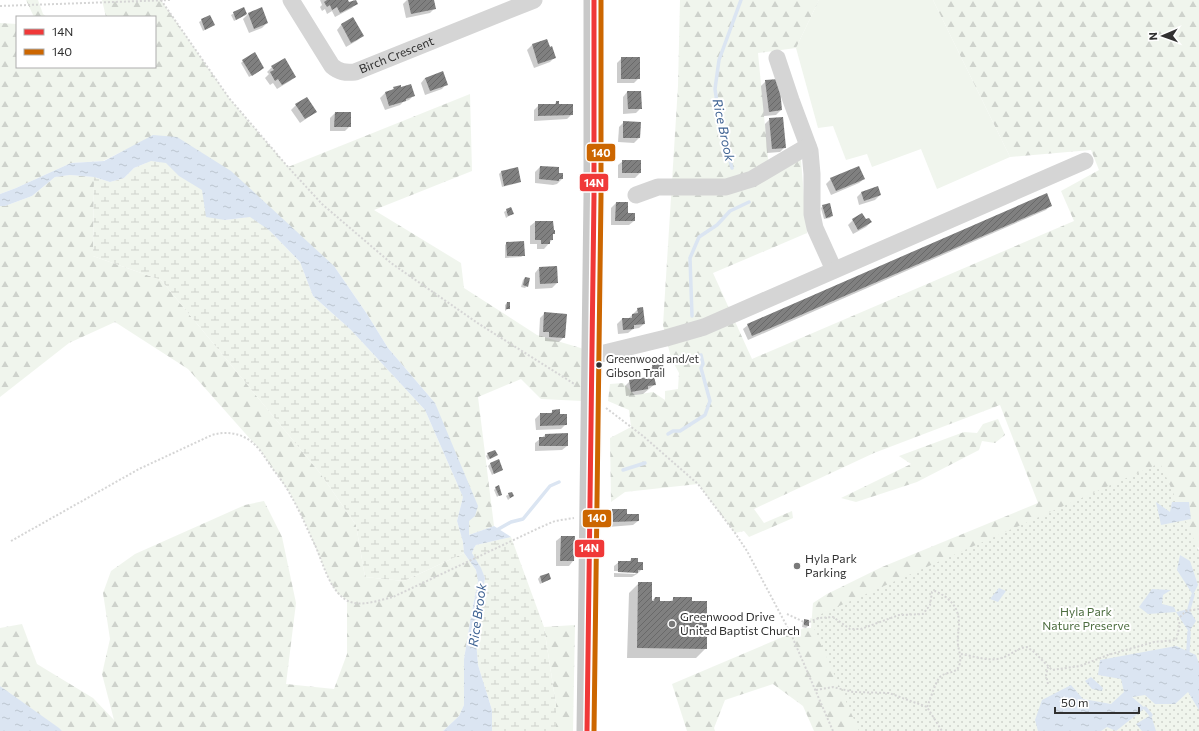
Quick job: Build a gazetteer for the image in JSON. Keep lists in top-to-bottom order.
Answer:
{
  "streets": {
    "street": ["Birch Crescent"]
  },
  "water": ["Rice Brook"],
  "parks": ["Hyla Park Nature Preserve"],
  "places": ["Greenwood and/et Gibson Trail", "Hyla Park Parking", "Greenwood Drive United Baptist Church"],
  "lines": ["transit line 14N", "transit line 140"],
  "legend": ["14N", "140"],
  "scale_bar": "50 m",
  "north": "left"
}
